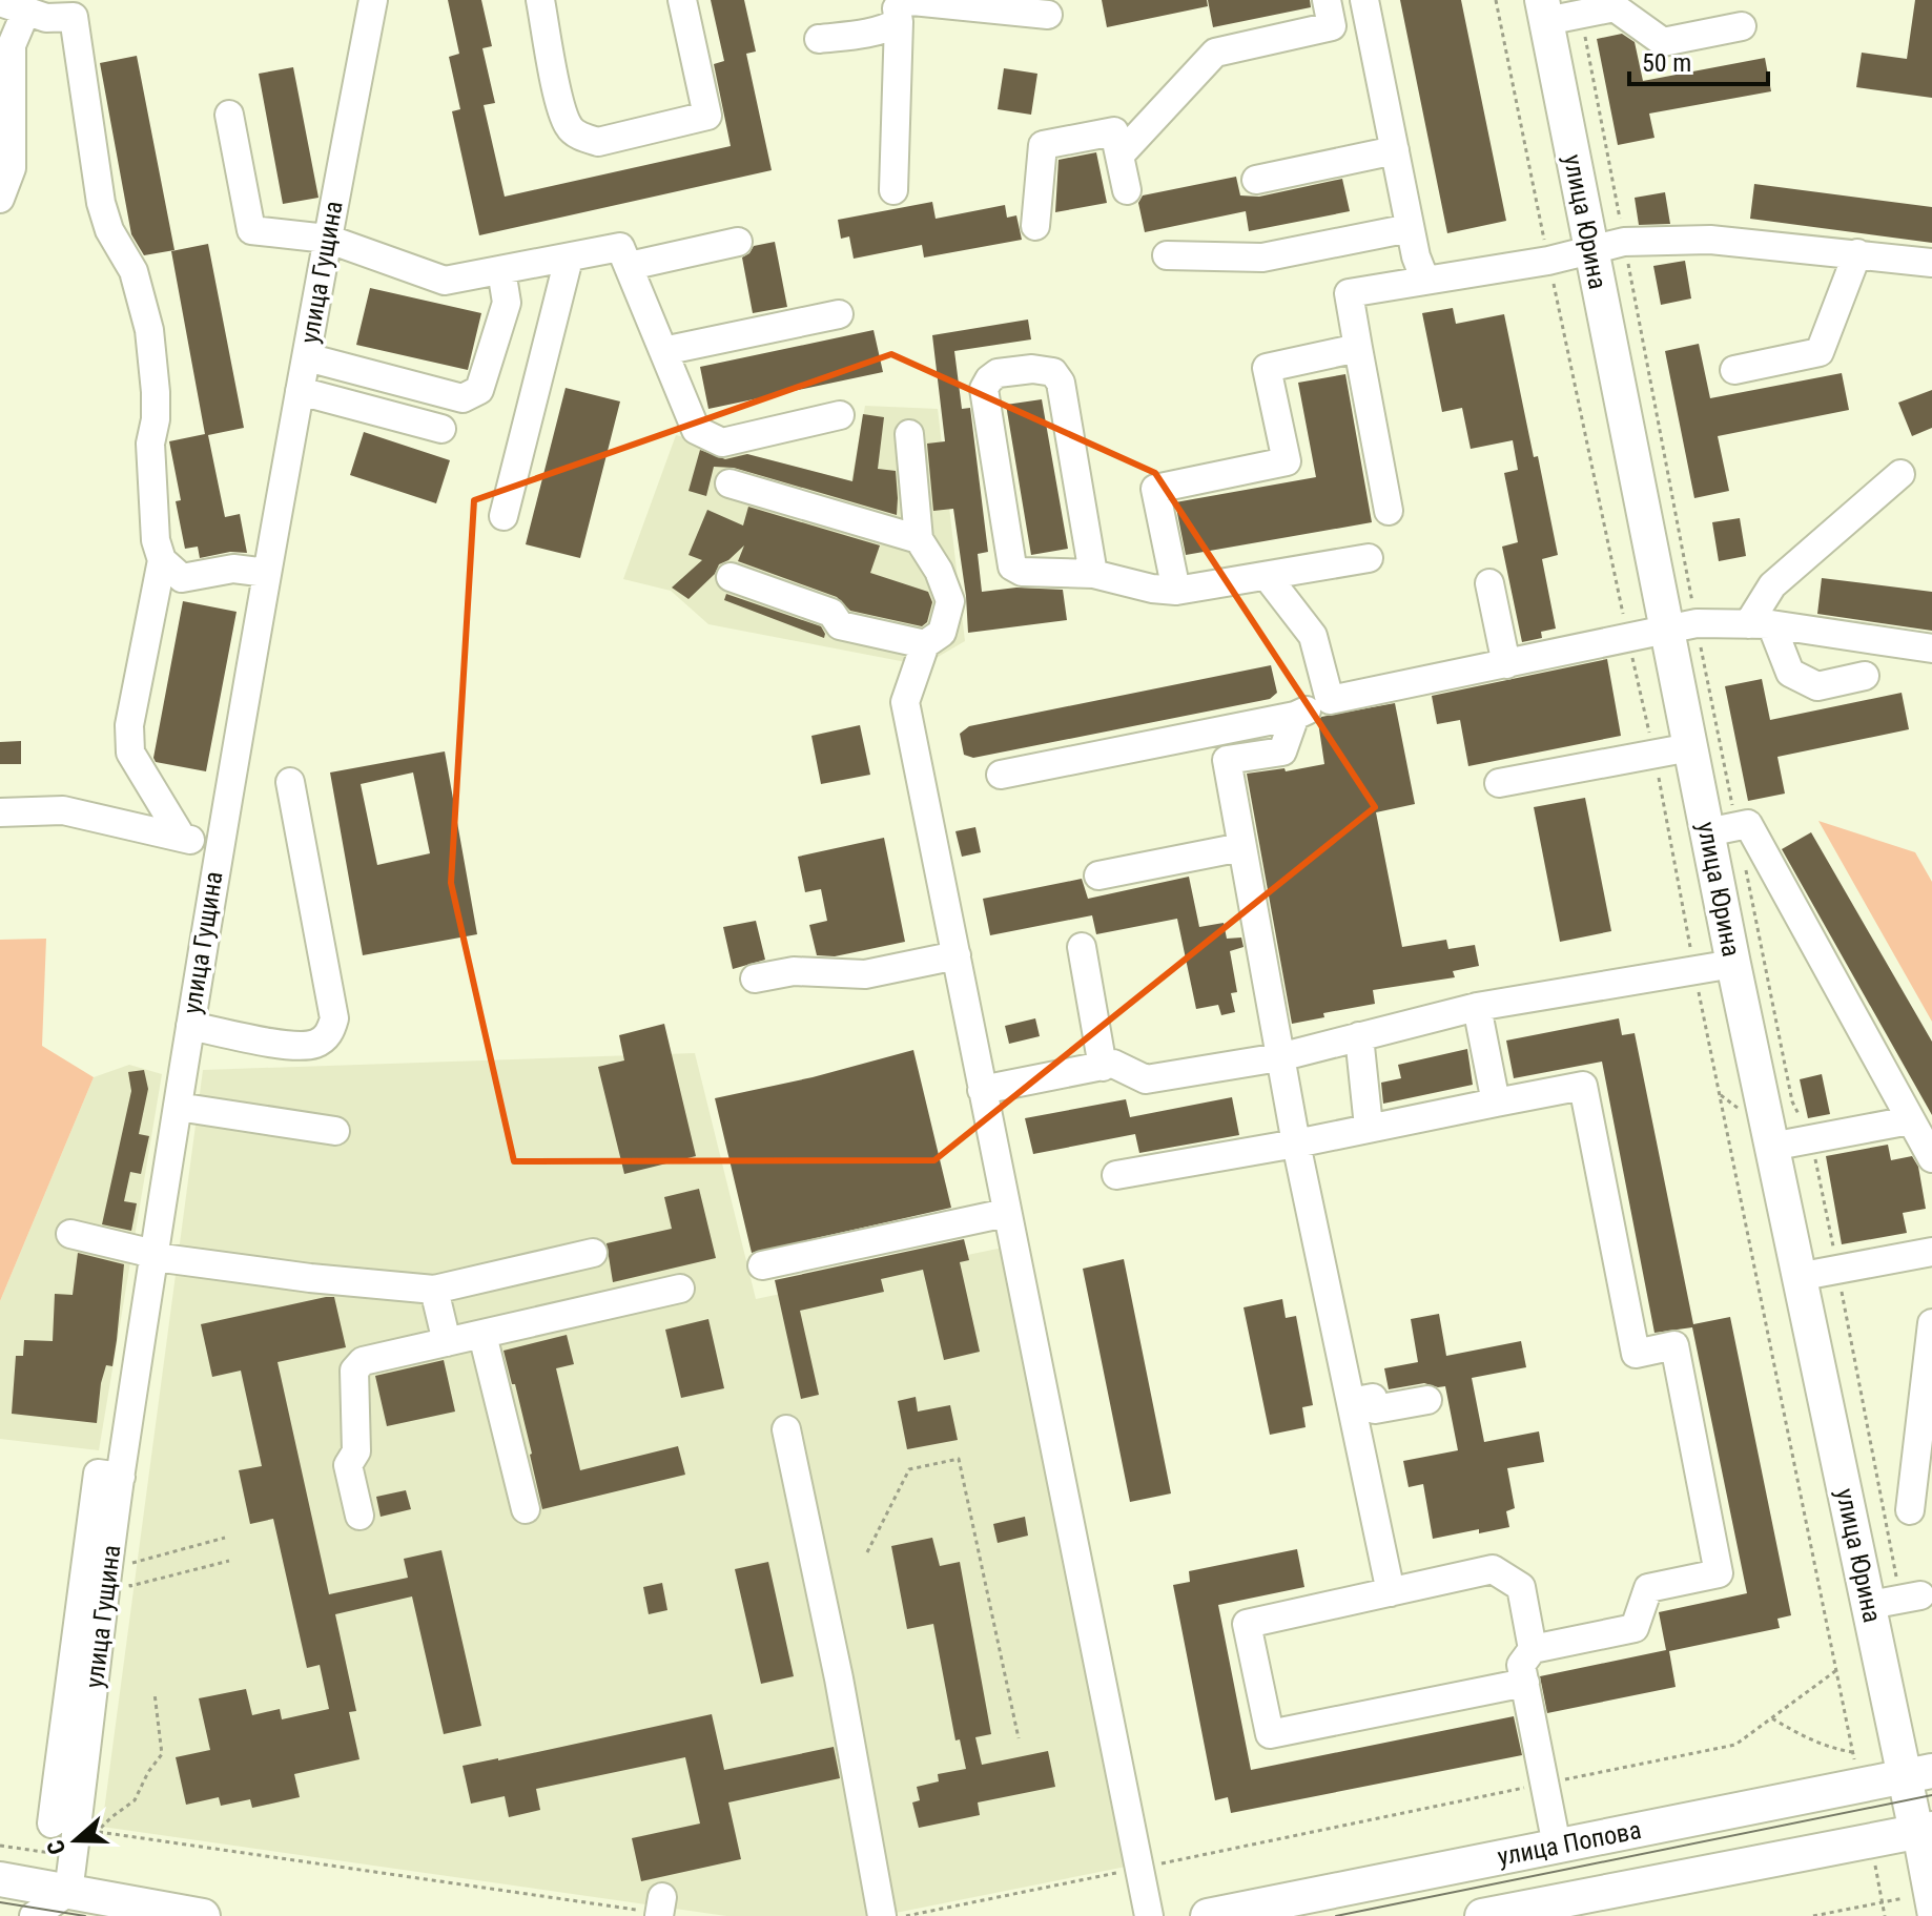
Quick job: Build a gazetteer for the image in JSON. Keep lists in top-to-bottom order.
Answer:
{
  "streets": {
    "main road": ["улица Юрина", "улица Попова"],
    "street": ["улица Гущина"]
  },
  "crossings": [
    ["улица Юрина", "улица Попова"]
  ],
  "scale_bar": "50 m",
  "north": "left"
}
